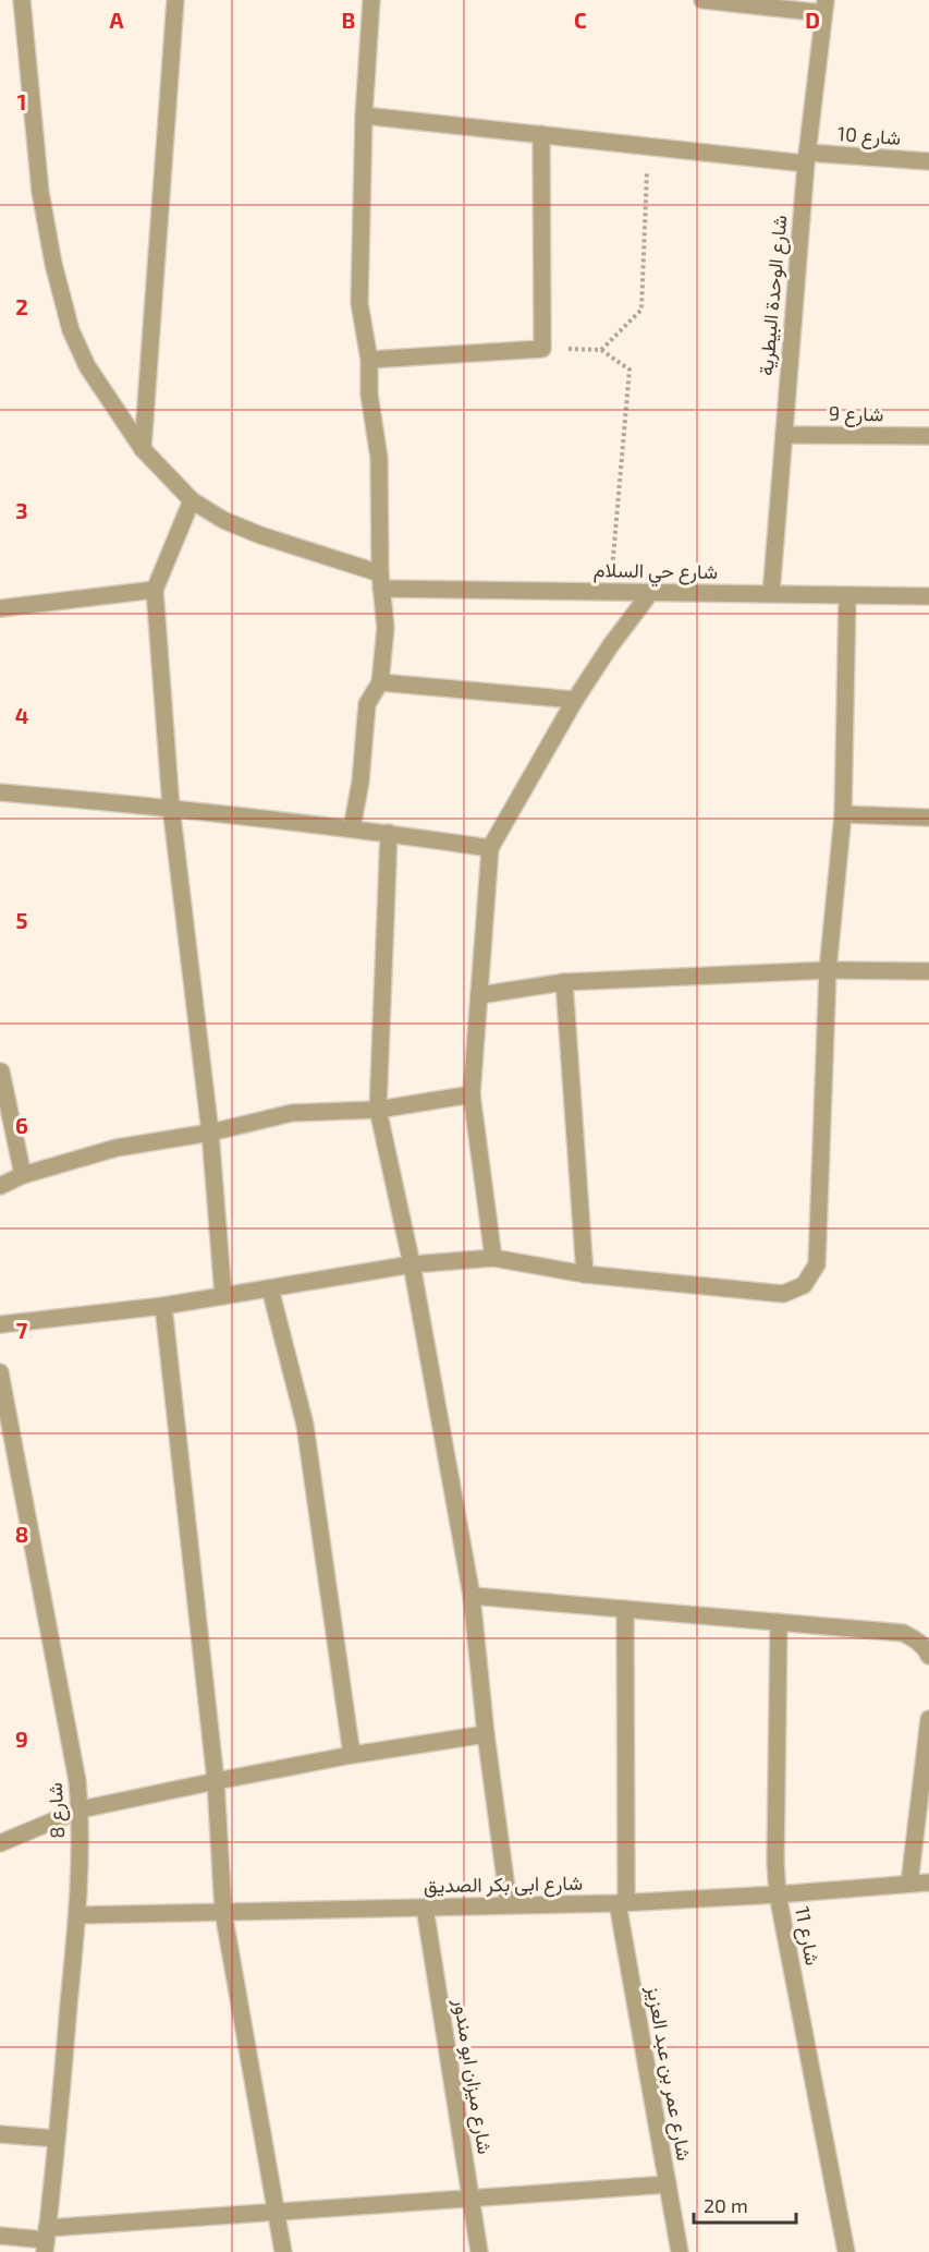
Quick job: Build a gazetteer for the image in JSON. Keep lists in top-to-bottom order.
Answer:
{
  "streets": {
    "street": [
      "شارع 10",
      "شارع الوحدة البيطرية",
      "شارع 9",
      "شارع حي السلام",
      "شارع 8",
      "شارع ابى بكر الصديق",
      "شارع 11",
      "شارع عمر بن عبد العزيز",
      "شارع ميزان ابو مندور"
    ]
  },
  "crossings": [
    ["شارع 10", "شارع الوحدة البيطرية"],
    ["شارع الوحدة البيطرية", "شارع 9"],
    ["شارع الوحدة البيطرية", "شارع حي السلام"],
    ["شارع 8", "شارع ابى بكر الصديق"],
    ["شارع ابى بكر الصديق", "شارع 11"],
    ["شارع ابى بكر الصديق", "شارع عمر بن عبد العزيز"],
    ["شارع ابى بكر الصديق", "شارع ميزان ابو مندور"]
  ],
  "scale_bar": "20 m",
  "grid": {
    "columns": [
      "A",
      "B",
      "C",
      "D"
    ],
    "rows": [
      "1",
      "2",
      "3",
      "4",
      "5",
      "6",
      "7",
      "8",
      "9"
    ]
  }
}
